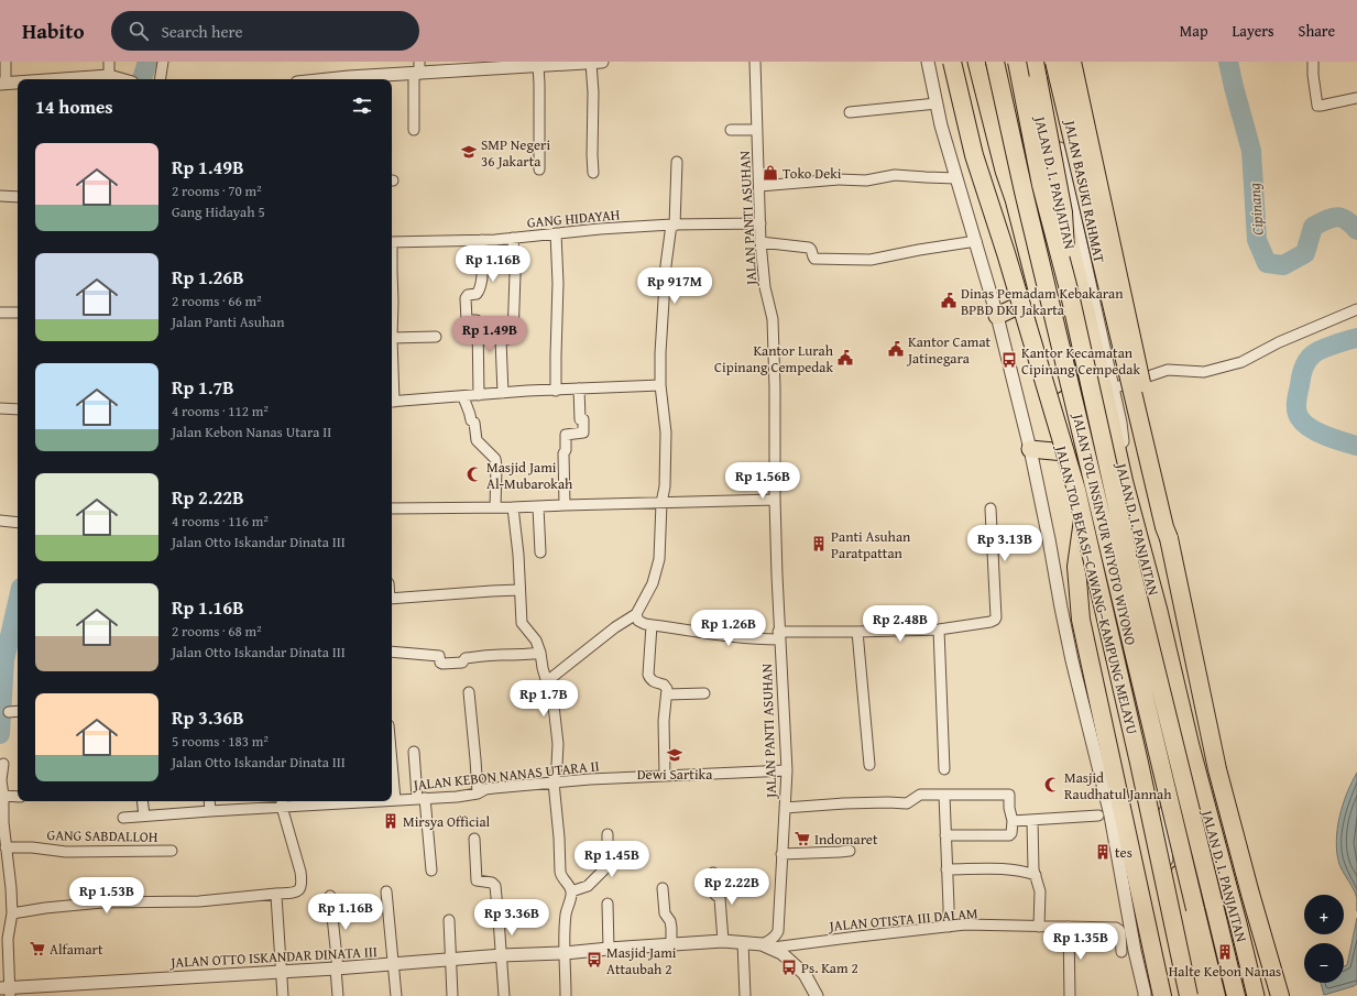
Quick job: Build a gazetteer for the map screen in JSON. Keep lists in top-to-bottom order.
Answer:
{
  "streets": {
    "highway": ["JALAN D. I. PANJAITAN", "JALAN TOL INSINYUR WIYOTO WIYONO", "JALAN TOL BEKASI–CAWANG–KAMPUNG MELAYU"],
    "street": [
      "JALAN BASUKI RAHMAT",
      "GANG HIDAYAH",
      "JALAN PANTI ASUHAN",
      "JALAN KEBON NANAS UTARA II",
      "GANG SABDALLOH",
      "JALAN OTISTA III DALAM",
      "JALAN OTTO ISKANDAR DINATA III"
    ]
  },
  "crossings": [
    ["JALAN D. I. PANJAITAN", "JALAN BASUKI RAHMAT"],
    ["GANG HIDAYAH", "JALAN PANTI ASUHAN"],
    ["JALAN PANTI ASUHAN", "JALAN KEBON NANAS UTARA II"],
    ["JALAN PANTI ASUHAN", "JALAN OTISTA III DALAM"],
    ["JALAN PANTI ASUHAN", "JALAN OTTO ISKANDAR DINATA III"],
    ["JALAN OTISTA III DALAM", "JALAN OTTO ISKANDAR DINATA III"]
  ],
  "water": ["Cipinang"],
  "places": {
    "school or university": ["SMP Negeri 36 Jakarta", "Dewi Sartika"],
    "shop": ["Toko Deki"],
    "public building": ["Dinas Pemadam Kebakaran BPBD DKI Jakarta", "Kantor Camat Jatinegara", "Kantor Lurah Cipinang Cempedak"],
    "bus stop": ["Kantor Kecamatan Cipinang Cempedak", "Masjid Jami Attaubah 2", "Ps. Kam 2"],
    "mosque": ["Masjid Jami Al-Mubarokah", "Masjid Raudhatul Jannah"],
    "building": [
      "Panti Asuhan Paratpattan",
      "Mirsya Official",
      "tes",
      "Halte Kebon Nanas"
    ],
    "supermarket": ["Indomaret", "Alfamart"]
  },
  "page": {
    "header": "Habito",
    "search": "Search here",
    "nav": ["Map", "Layers", "Share"],
    "heading": "14 homes",
    "list": [
      {
        "name": "Rp 1.49B",
        "note": "2 rooms · 70 m² · Gang Hidayah 5"
      },
      {
        "name": "Rp 1.26B",
        "note": "2 rooms · 66 m² · Jalan Panti Asuhan"
      },
      {
        "name": "Rp 1.7B",
        "note": "4 rooms · 112 m² · Jalan Kebon Nanas Utara II"
      },
      {
        "name": "Rp 2.22B",
        "note": "4 rooms · 116 m² · Jalan Otto Iskandar Dinata III"
      },
      {
        "name": "Rp 1.16B",
        "note": "2 rooms · 68 m² · Jalan Otto Iskandar Dinata III"
      },
      {
        "name": "Rp 3.36B",
        "note": "5 rooms · 183 m² · Jalan Otto Iskandar Dinata III"
      }
    ],
    "price": [
      "Rp 1.16B",
      "Rp 917M",
      "Rp 1.49B",
      "Rp 1.56B",
      "Rp 3.13B",
      "Rp 2.48B",
      "Rp 1.26B",
      "Rp 1.7B",
      "Rp 1.45B",
      "Rp 2.22B",
      "Rp 1.53B",
      "Rp 1.16B",
      "Rp 3.36B",
      "Rp 1.35B"
    ],
    "map_buttons": ["+", "−"]
  }
}
